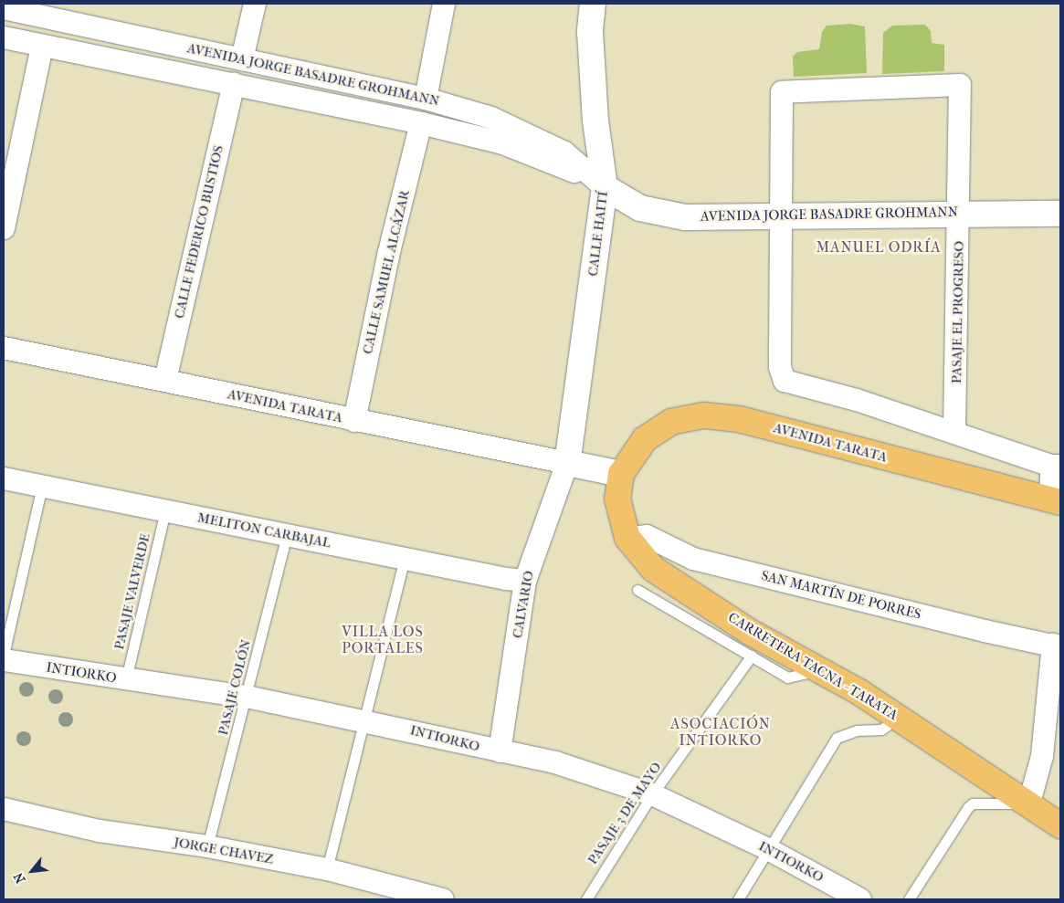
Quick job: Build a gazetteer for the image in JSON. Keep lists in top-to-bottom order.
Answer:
{
  "streets": {
    "highway": ["AVENIDA TARATA", "CARRETERA TACNA - TARATA"],
    "street": [
      "AVENIDA JORGE BASADRE GROHMANN",
      "CALLE FEDERICO BUSTIOS",
      "CALLE HAITÍ",
      "CALLE SAMUEL ALCÁZAR",
      "PASAJE EL PROGRESO",
      "MELITON CARBAJAL",
      "SAN MARTÍN DE PORRES",
      "CALVARIO",
      "INTIORKO",
      "JORGE CHAVEZ"
    ],
    "lane": ["PASAJE VALVERDE", "PASAJE COLÓN", "PASAJE 3 DE MAYO"]
  },
  "crossings": [
    ["AVENIDA JORGE BASADRE GROHMANN", "CALLE FEDERICO BUSTIOS"],
    ["AVENIDA JORGE BASADRE GROHMANN", "CALLE HAITÍ"],
    ["AVENIDA JORGE BASADRE GROHMANN", "CALLE SAMUEL ALCÁZAR"],
    ["AVENIDA JORGE BASADRE GROHMANN", "PASAJE EL PROGRESO"],
    ["CALLE FEDERICO BUSTIOS", "AVENIDA TARATA"],
    ["CALLE HAITÍ", "AVENIDA TARATA"],
    ["CALLE HAITÍ", "CALVARIO"],
    ["CALLE SAMUEL ALCÁZAR", "AVENIDA TARATA"],
    ["AVENIDA TARATA", "CALVARIO"],
    ["AVENIDA TARATA", "CARRETERA TACNA - TARATA"],
    ["MELITON CARBAJAL", "PASAJE VALVERDE"],
    ["MELITON CARBAJAL", "CALVARIO"],
    ["MELITON CARBAJAL", "PASAJE COLÓN"],
    ["PASAJE VALVERDE", "INTIORKO"],
    ["SAN MARTÍN DE PORRES", "CARRETERA TACNA - TARATA"],
    ["CALVARIO", "INTIORKO"],
    ["INTIORKO", "PASAJE COLÓN"],
    ["INTIORKO", "PASAJE 3 DE MAYO"],
    ["PASAJE COLÓN", "JORGE CHAVEZ"]
  ],
  "districts": ["MANUEL ODRÍA", "VILLA LOS PORTALES", "ASOCIACIÓN INTIORKO"],
  "north": "bottom left"
}
